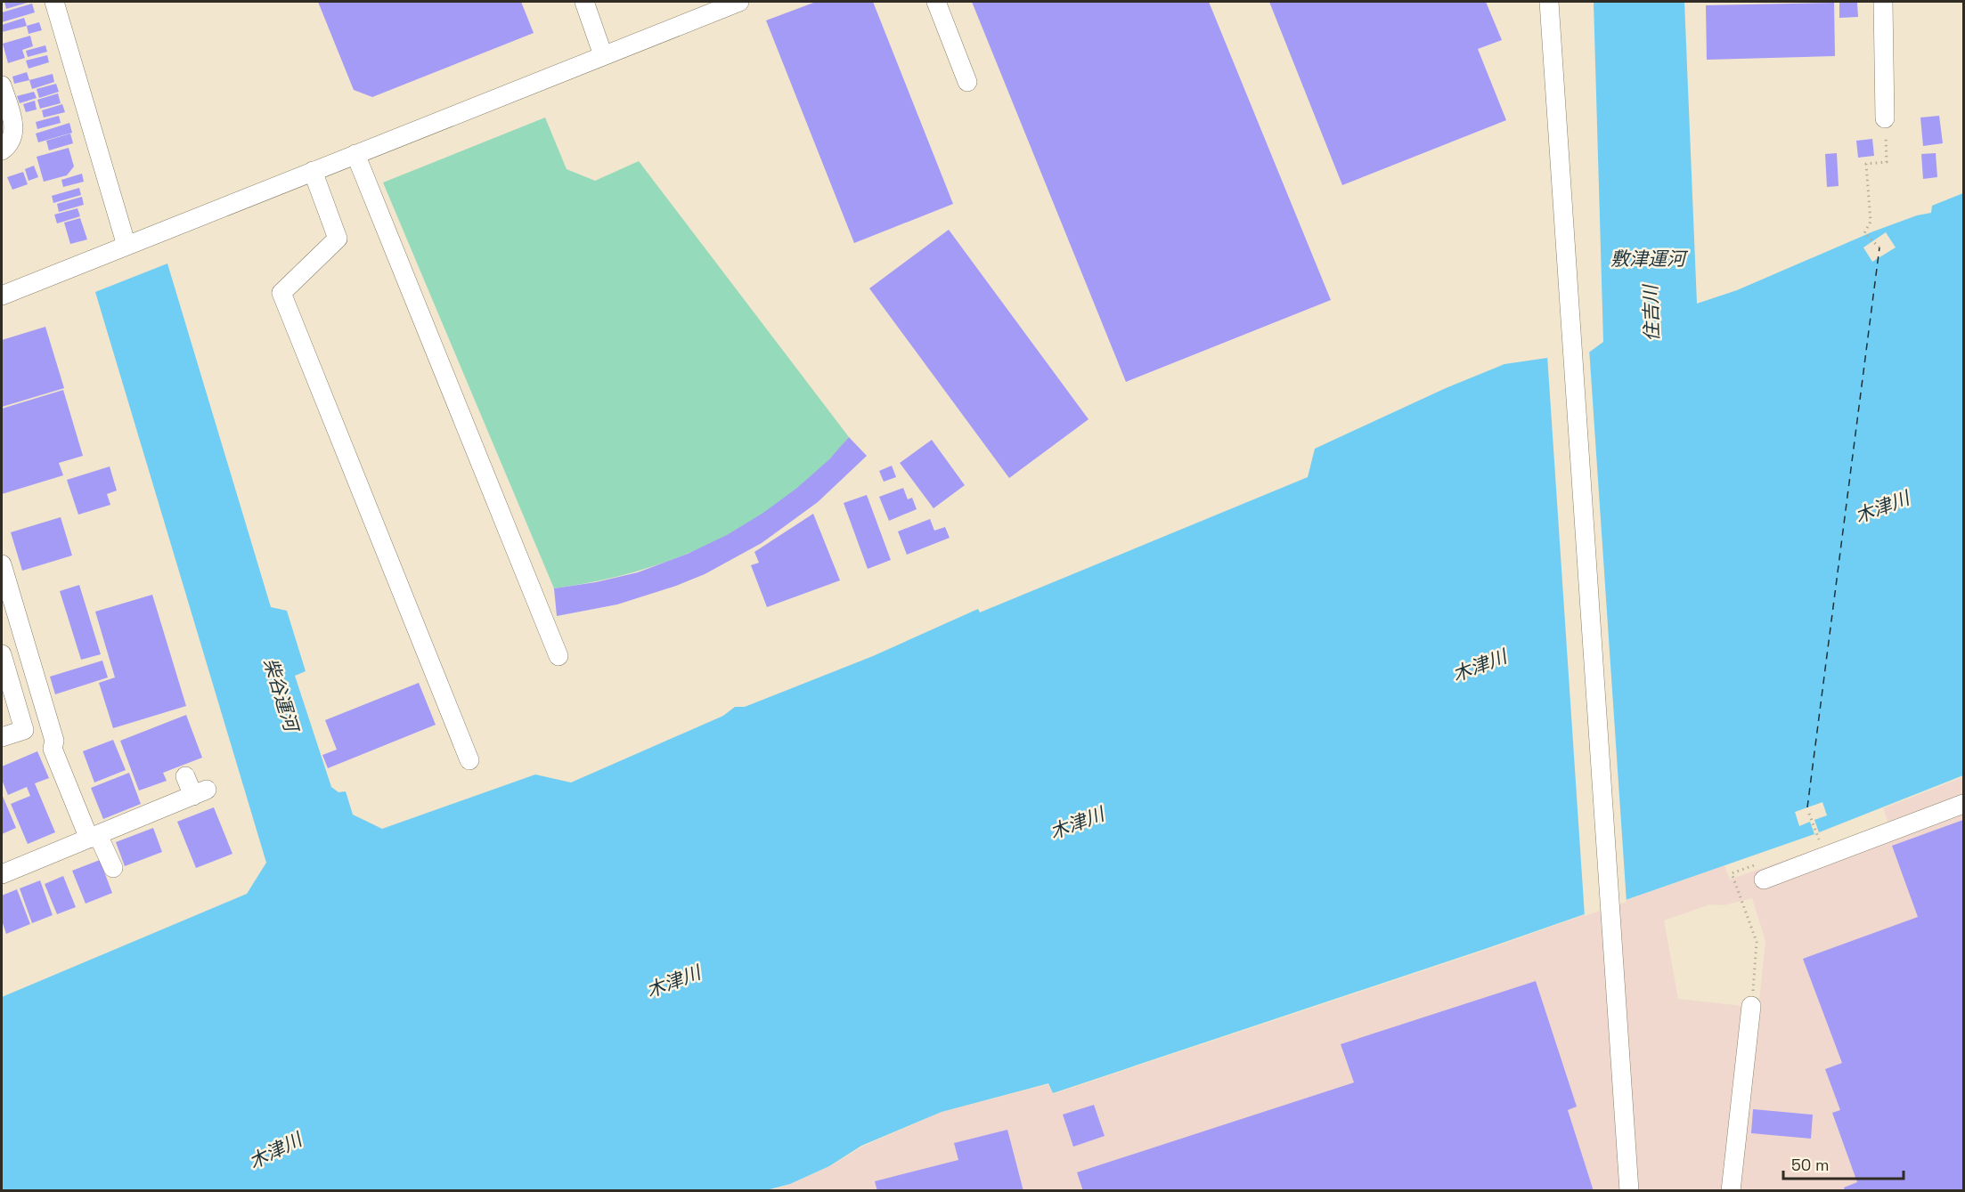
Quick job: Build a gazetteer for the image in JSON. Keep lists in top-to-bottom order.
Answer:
{
  "water": [
    "敷津運河",
    "住吉川",
    "木津川",
    "柴谷運河"
  ],
  "scale_bar": "50 m"
}
